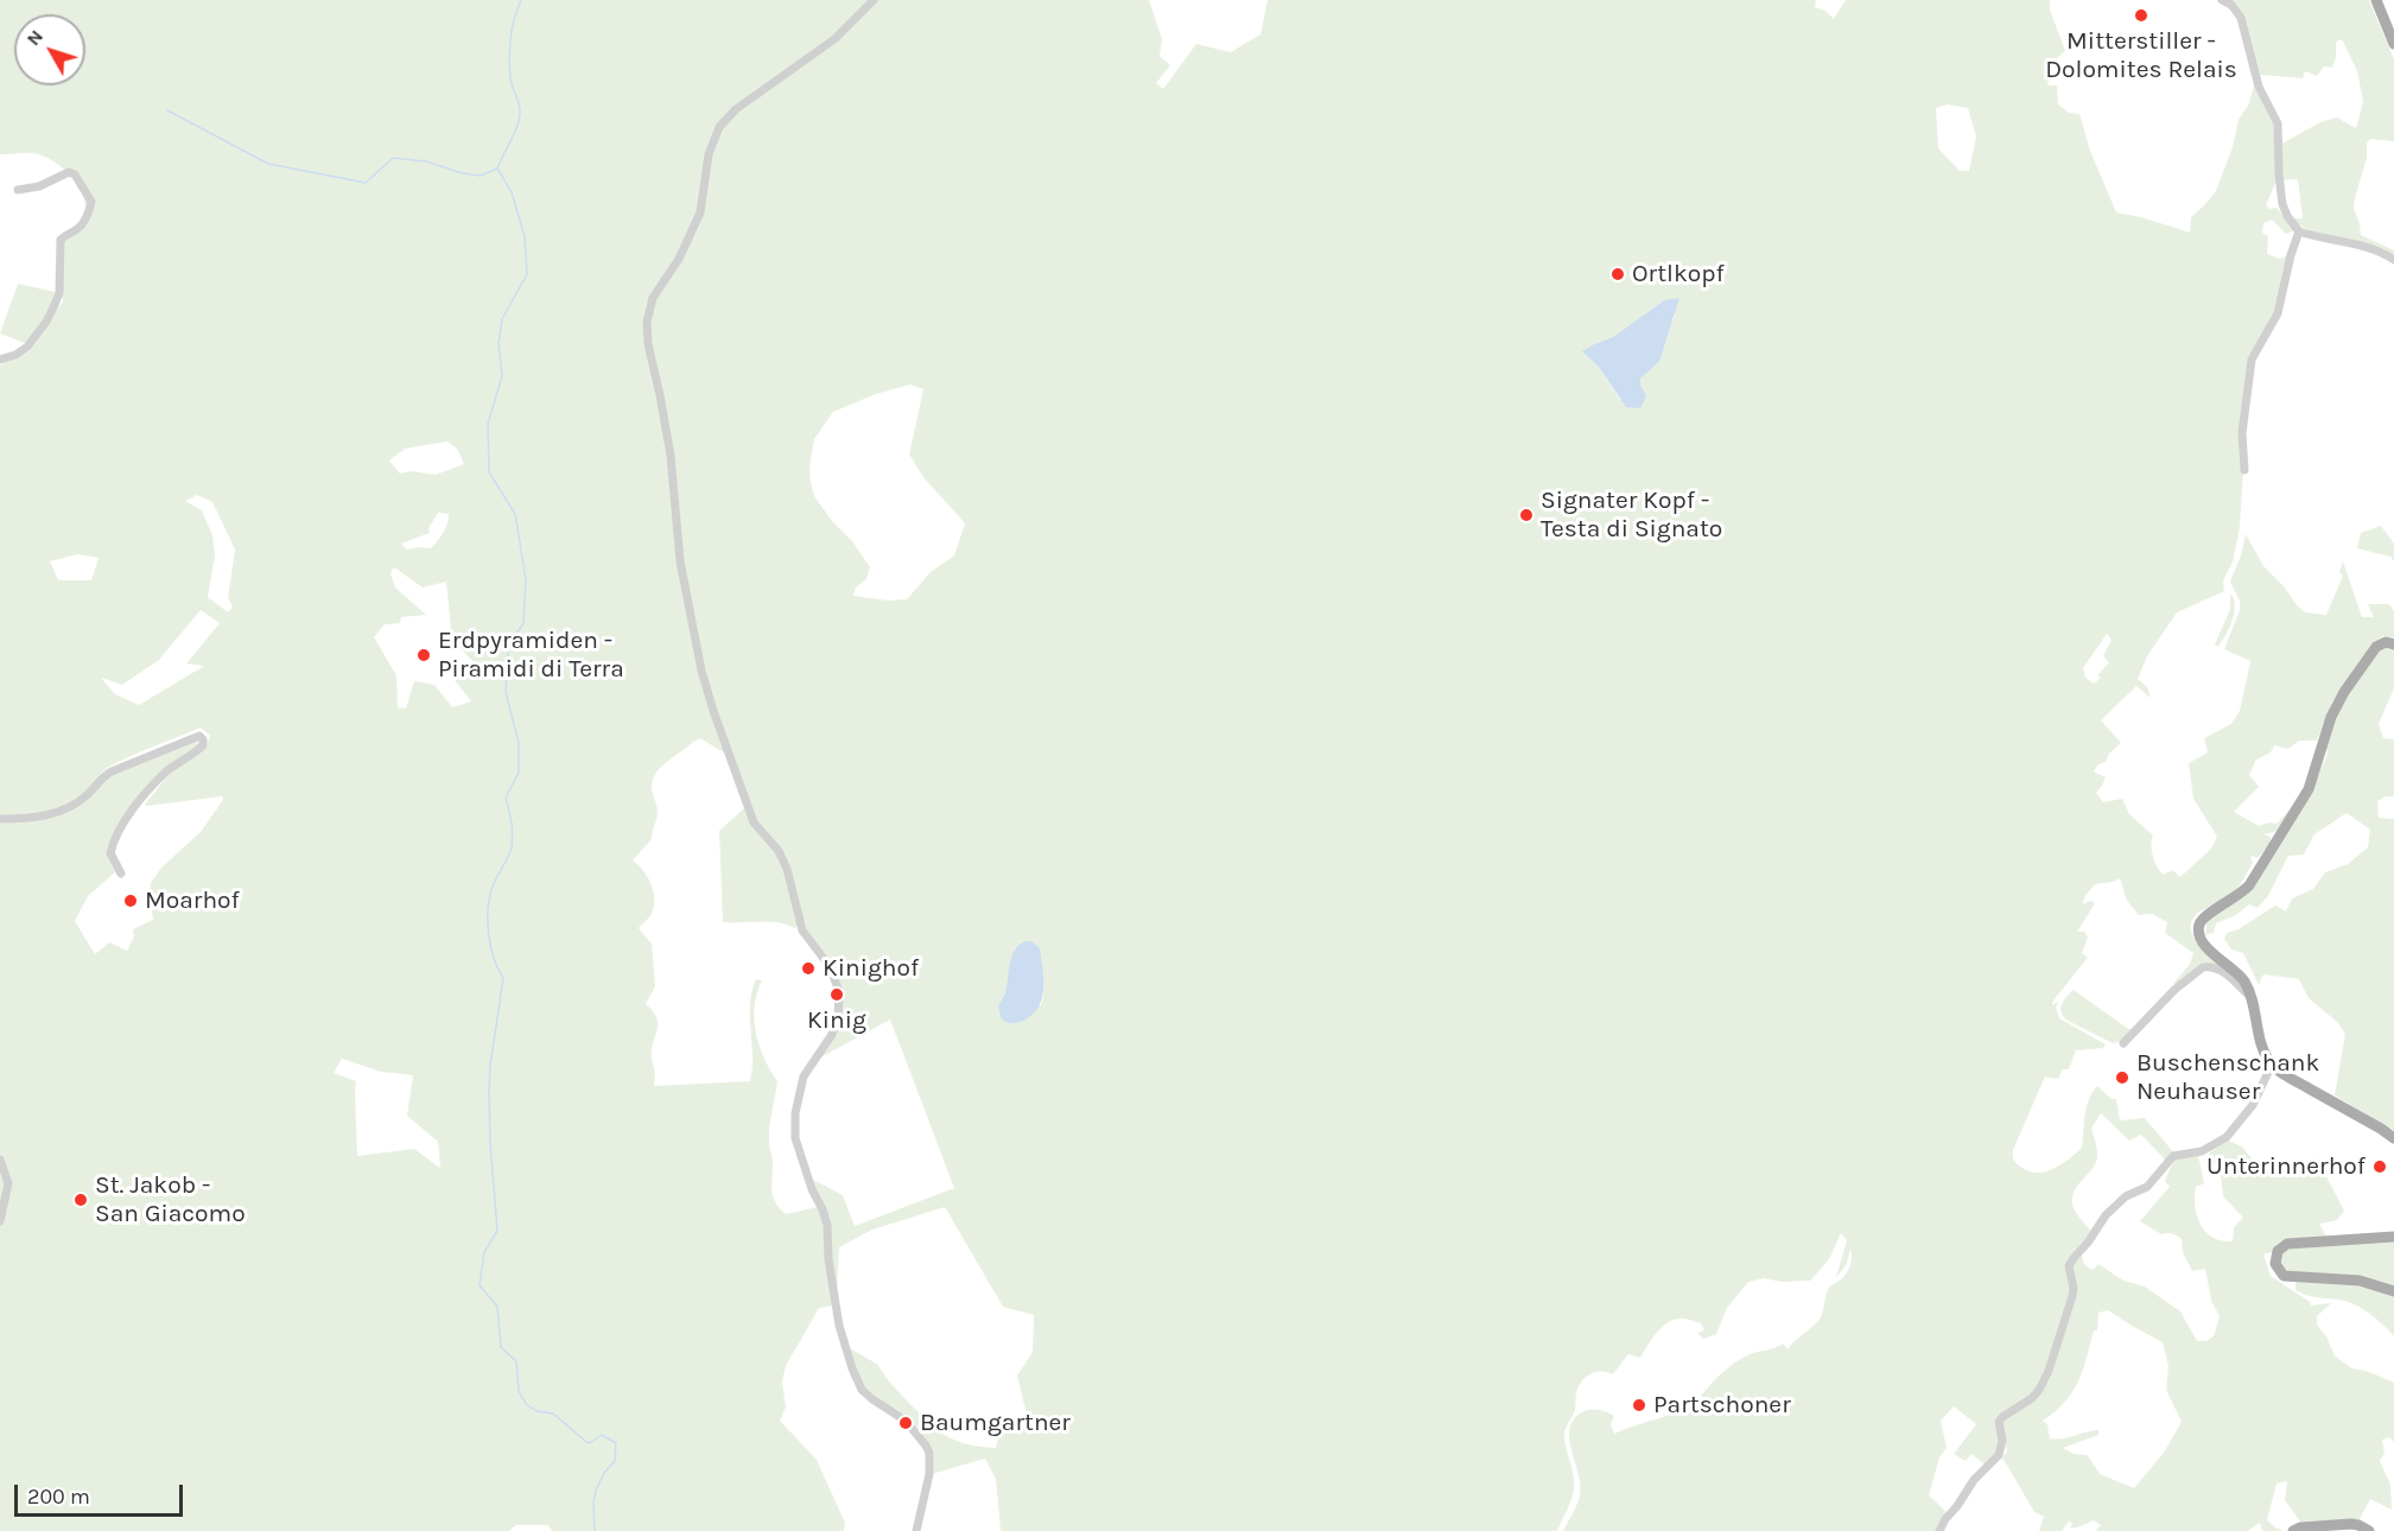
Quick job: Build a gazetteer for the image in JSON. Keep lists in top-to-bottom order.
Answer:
{
  "places": [
    "Mitterstiller - Dolomites Relais",
    "Ortlkopf",
    "Signater Kopf - Testa di Signato",
    "Erdpyramiden - Piramidi di Terra",
    "Moarhof",
    "Kinighof",
    "Kinig",
    "Buschenschank Neuhauser",
    "Unterinnerhof",
    "St. Jakob - San Giacomo",
    "Partschoner",
    "Baumgartner"
  ],
  "scale_bar": "200 m",
  "north": "top left"
}
